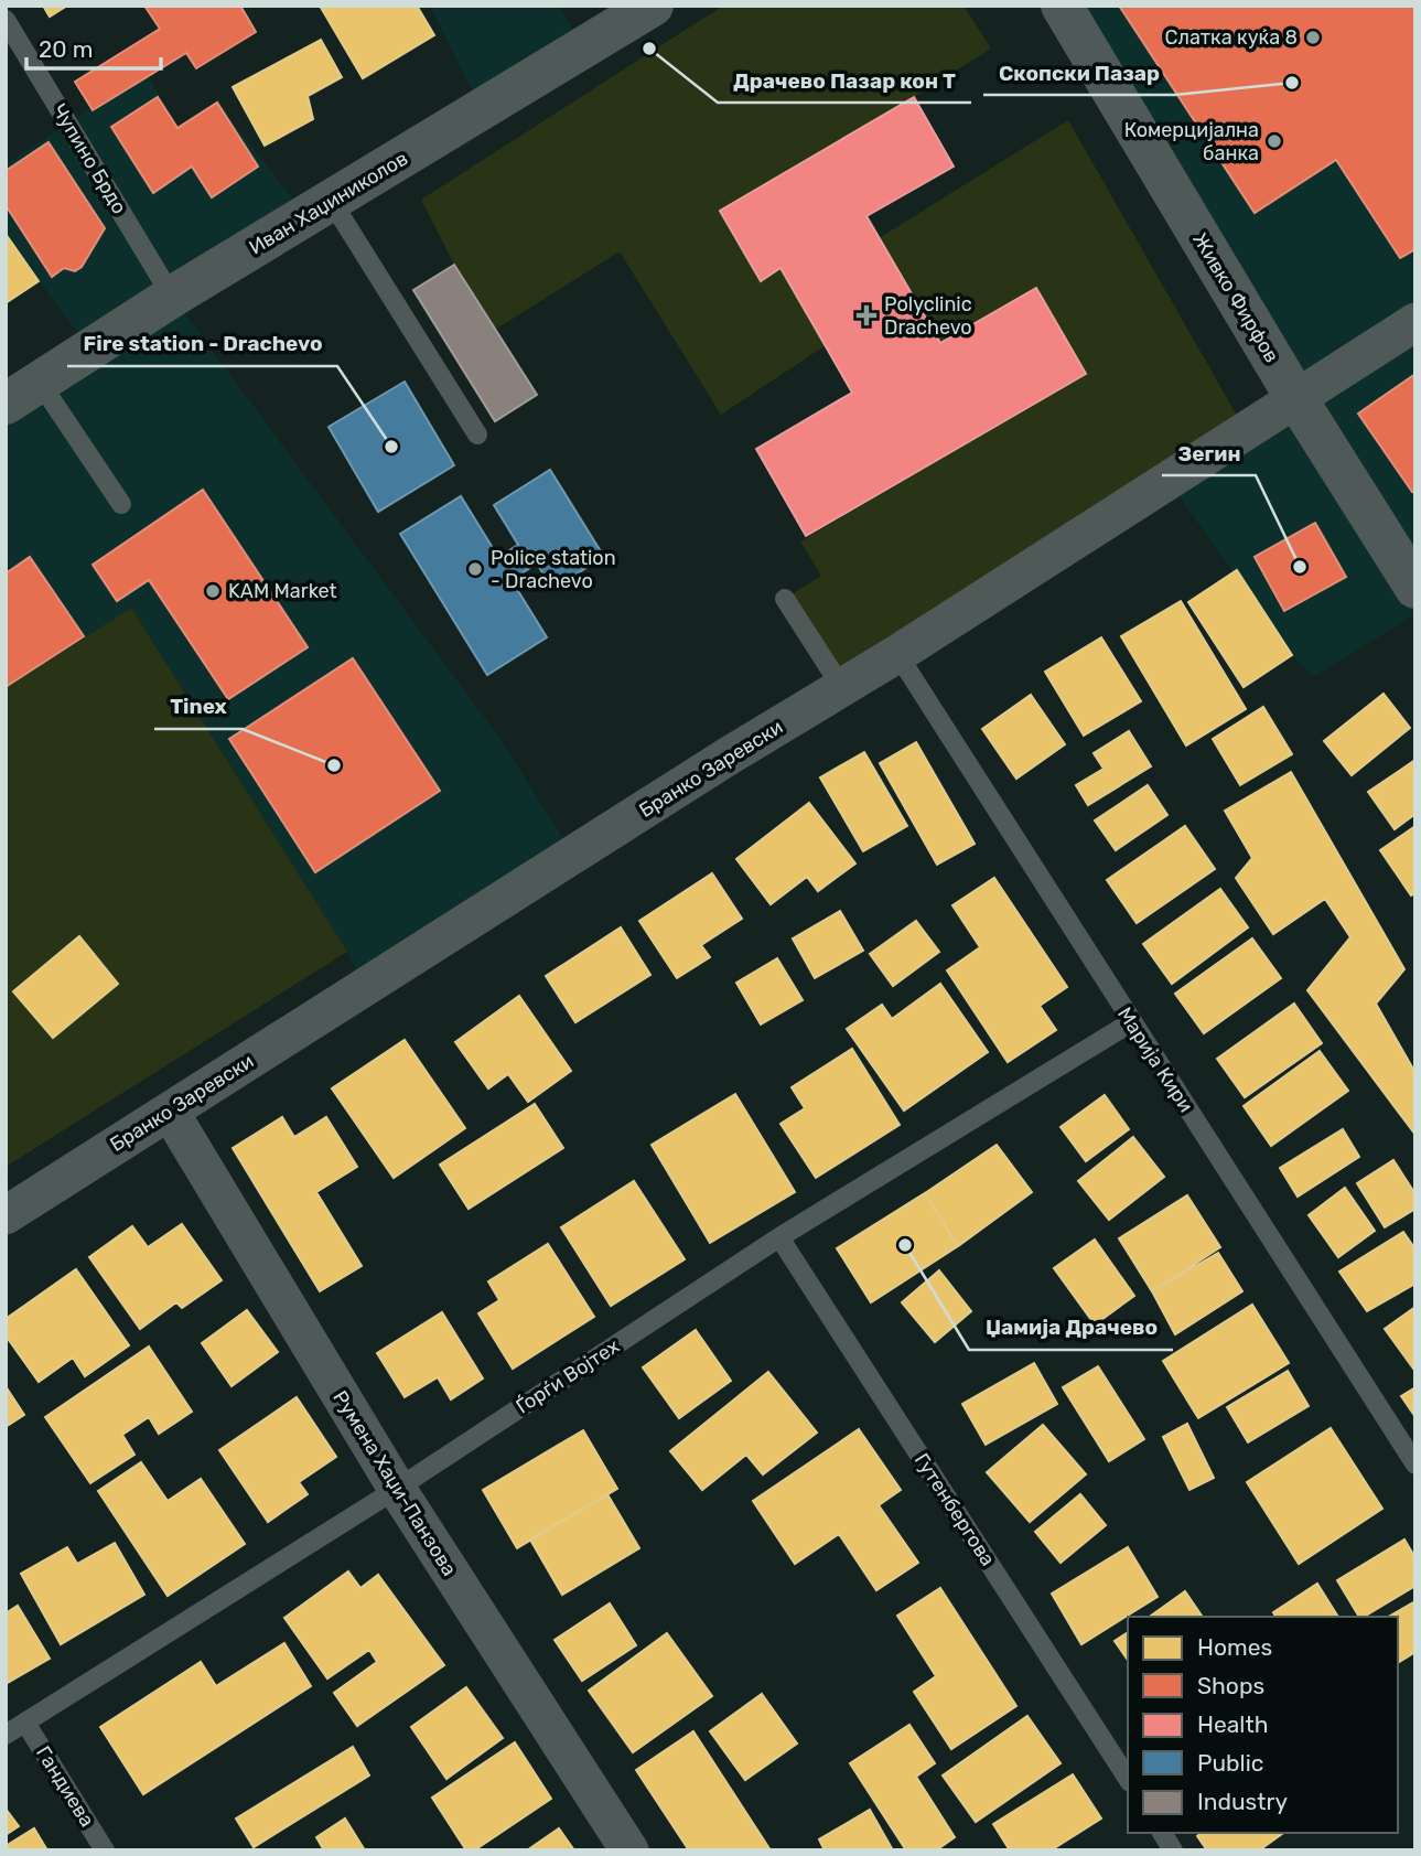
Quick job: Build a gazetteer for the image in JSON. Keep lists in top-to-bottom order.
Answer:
{
  "streets": {
    "street": [
      "Иван Хаџиниколов",
      "Живко Фирфов",
      "Бранко Заревски",
      "Румена Хаџи-Панзова"
    ],
    "lane": [
      "Чупино Брдо",
      "Марија Кири",
      "Ѓорѓи Војтех",
      "Гутенбергова",
      "Гандиева"
    ]
  },
  "crossings": [
    ["Чупино Брдо", "Иван Хаџиниколов"],
    ["Живко Фирфов", "Бранко Заревски"],
    ["Бранко Заревски", "Марија Кири"],
    ["Бранко Заревски", "Румена Хаџи-Панзова"],
    ["Марија Кири", "Ѓорѓи Војтех"],
    ["Ѓорѓи Војтех", "Румена Хаџи-Панзова"],
    ["Ѓорѓи Војтех", "Гутенбергова"],
    ["Ѓорѓи Војтех", "Гандиева"]
  ],
  "places": {
    "other": [
      "Слатка куќа 8",
      "Драчево Пазар кон Т",
      "Скопски Пазар",
      "Комерцијална банка",
      "Fire station - Drachevo",
      "Зегин",
      "Police station - Drachevo",
      "KAM Market",
      "Tinex",
      "Џамија Драчево"
    ],
    "health": ["Polyclinic Drachevo"]
  },
  "legend": [
    "Homes",
    "Shops",
    "Health",
    "Public",
    "Industry"
  ],
  "scale_bar": "20 m"
}
